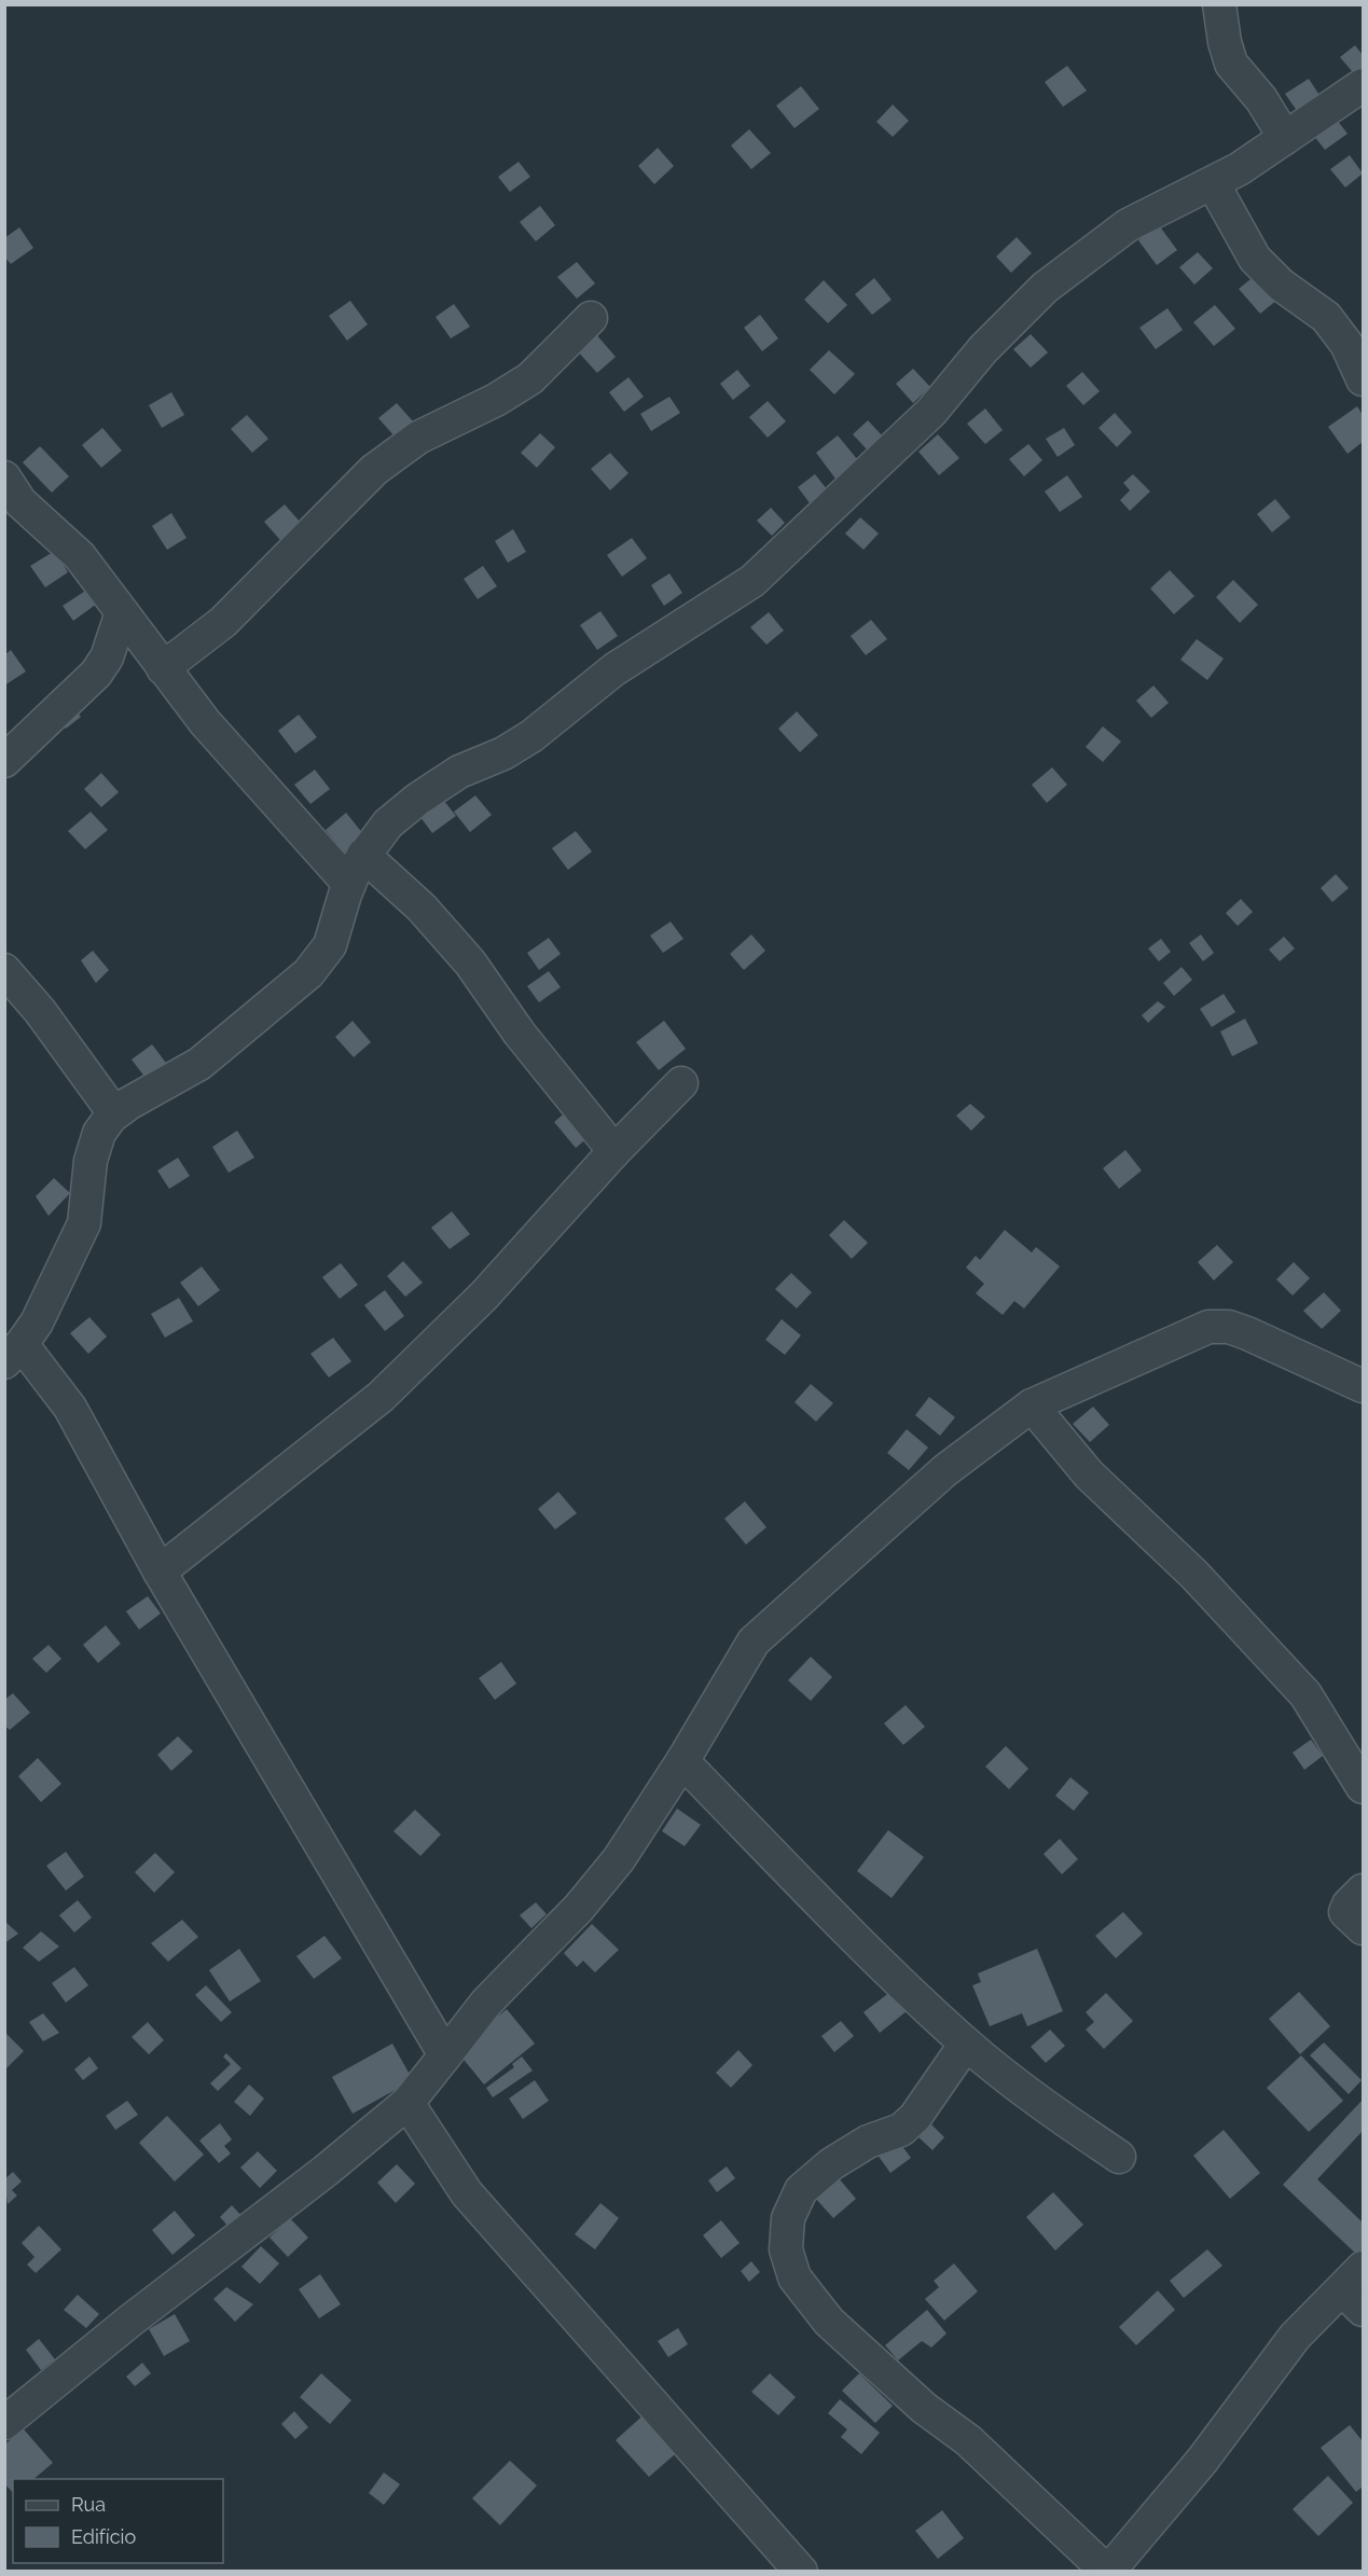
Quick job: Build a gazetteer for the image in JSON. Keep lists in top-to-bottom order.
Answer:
{
  "legend": ["Rua", "Edifício"]
}
